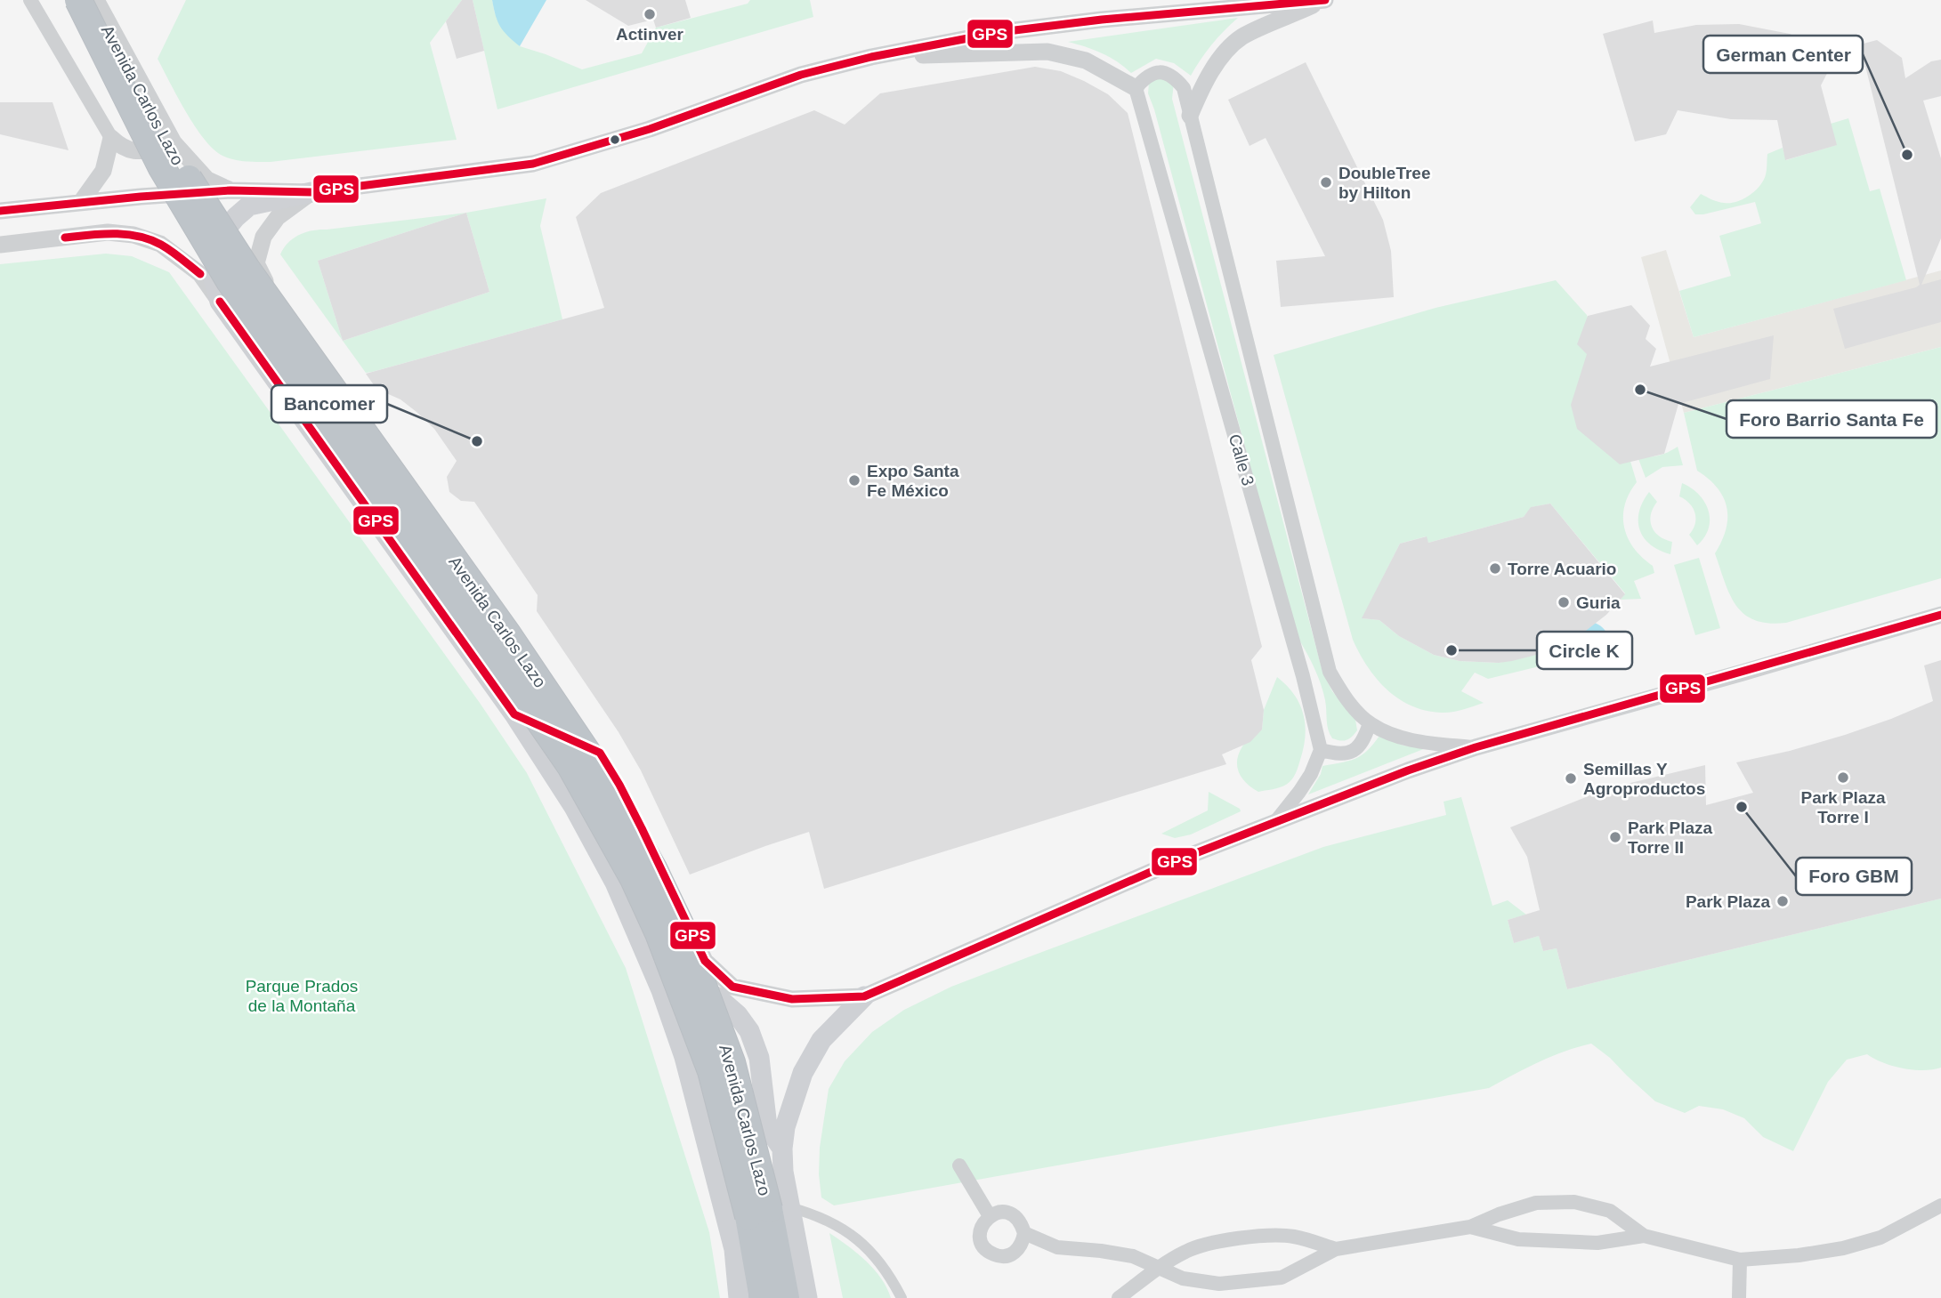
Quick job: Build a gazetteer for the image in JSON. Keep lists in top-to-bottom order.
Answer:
{
  "streets": {
    "highway": ["Avenida Carlos Lazo"],
    "street": ["Calle 3"]
  },
  "parks": ["Parque Prados de la Montaña"],
  "places": [
    "Actinver",
    "German Center",
    "DoubleTree by Hilton",
    "Foro Barrio Santa Fe",
    "Bancomer",
    "Expo Santa Fe México",
    "Torre Acuario",
    "Guria",
    "Circle K",
    "Park Plaza Torre I",
    "Semillas Y Agroproductos",
    "Foro GBM",
    "Park Plaza Torre II",
    "Park Plaza"
  ],
  "lines": ["transit line GPS"]
}
